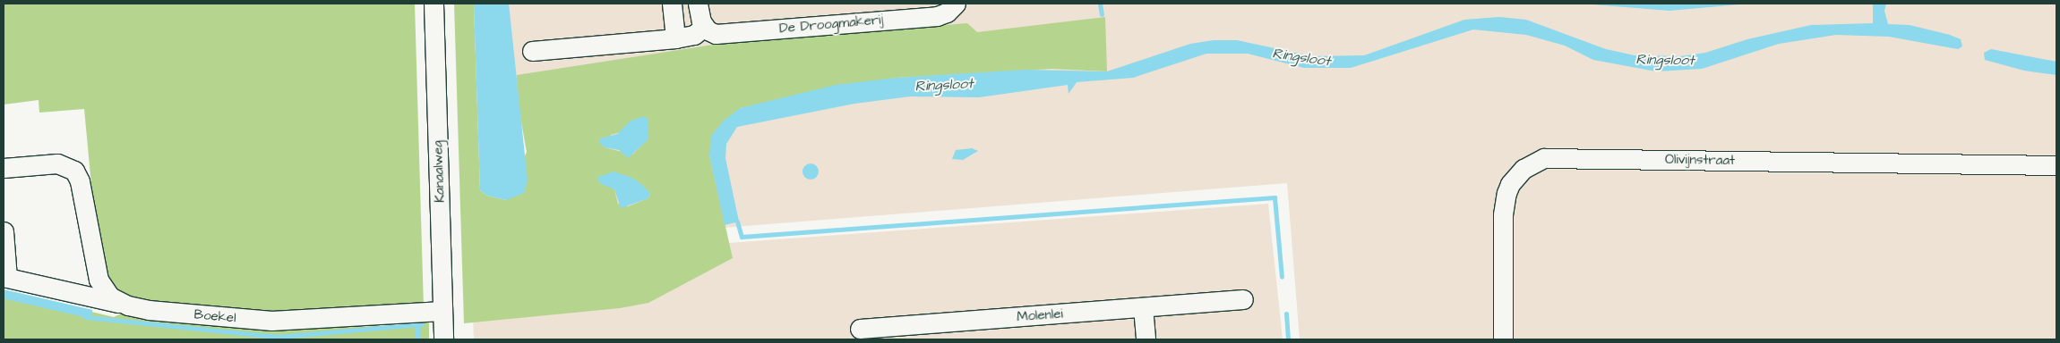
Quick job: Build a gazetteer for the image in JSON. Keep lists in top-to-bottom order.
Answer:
{
  "streets": {
    "street": [
      "De Droogmakerij",
      "Olivijnstraat",
      "Kanaalweg",
      "Molenlei",
      "Boekel"
    ]
  },
  "crossings": [
    ["Kanaalweg", "Boekel"]
  ],
  "water": ["Ringsloot"]
}
